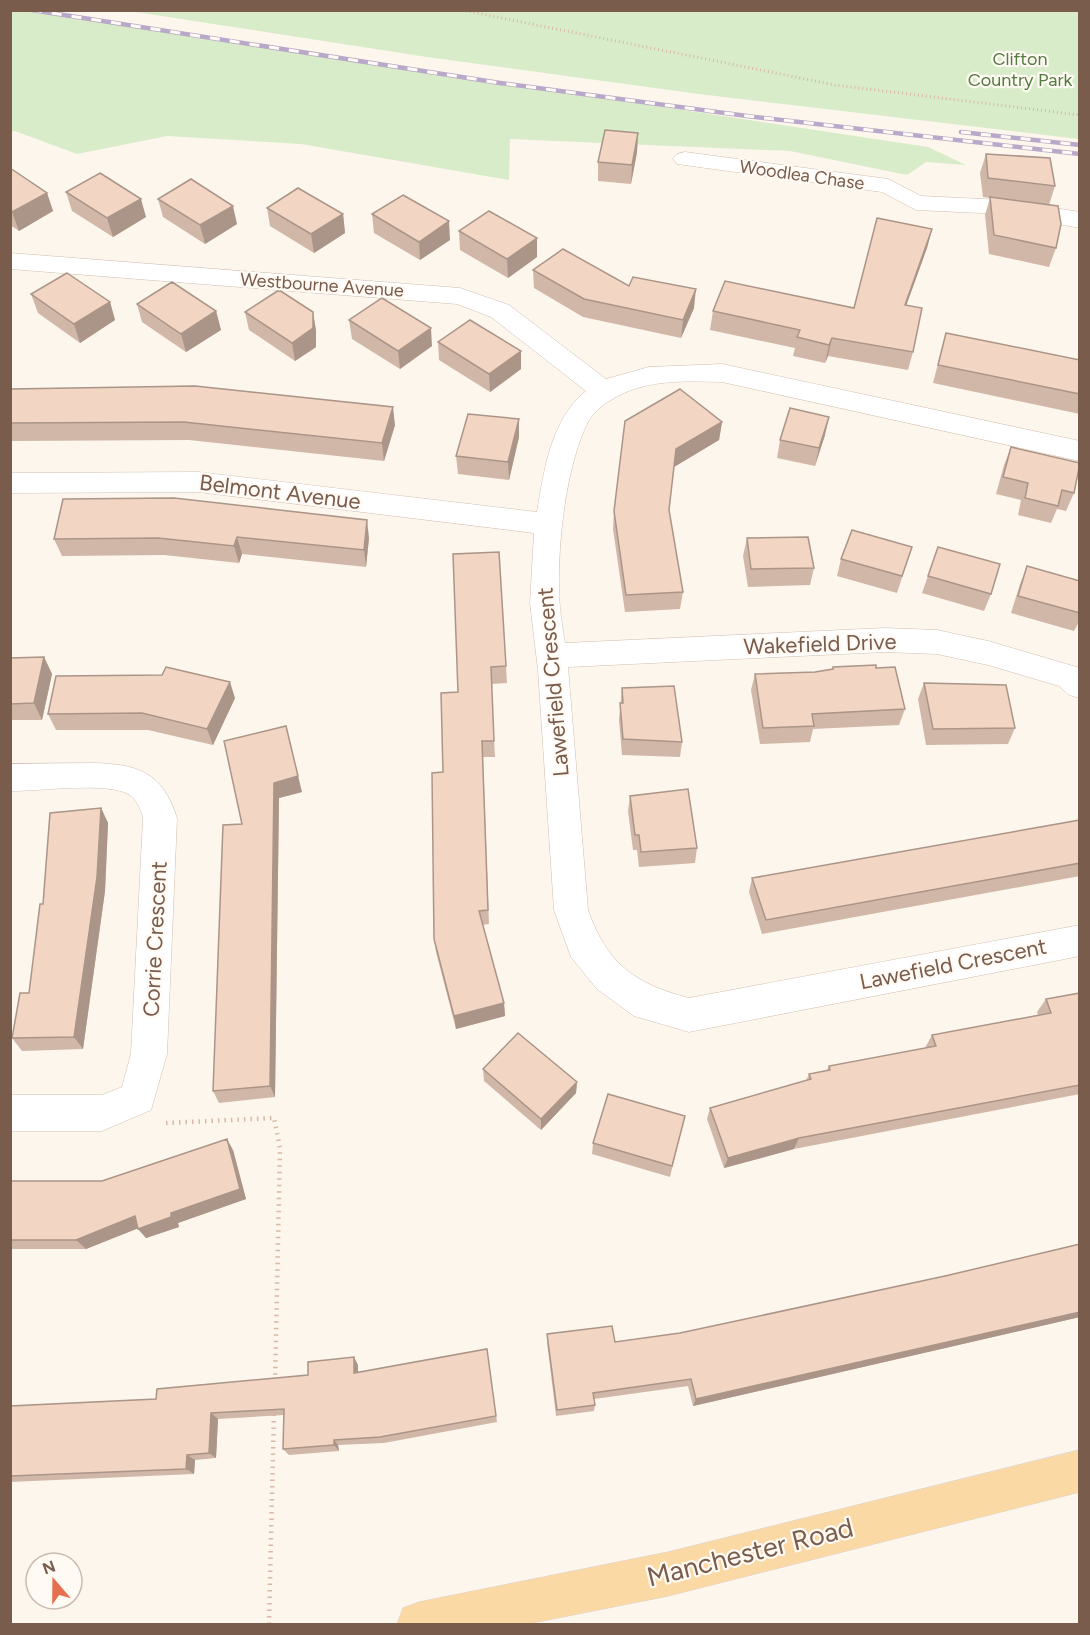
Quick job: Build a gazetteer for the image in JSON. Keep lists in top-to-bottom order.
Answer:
{
  "streets": {
    "main road": ["Manchester Road"],
    "street": [
      "Woodlea Chase",
      "Westbourne Avenue",
      "Belmont Avenue",
      "Wakefield Drive",
      "Lawefield Crescent",
      "Corrie Crescent"
    ]
  },
  "crossings": [
    ["Westbourne Avenue", "Lawefield Crescent"],
    ["Belmont Avenue", "Lawefield Crescent"],
    ["Wakefield Drive", "Lawefield Crescent"]
  ],
  "parks": ["Clifton Country Park"],
  "north": "top"
}
